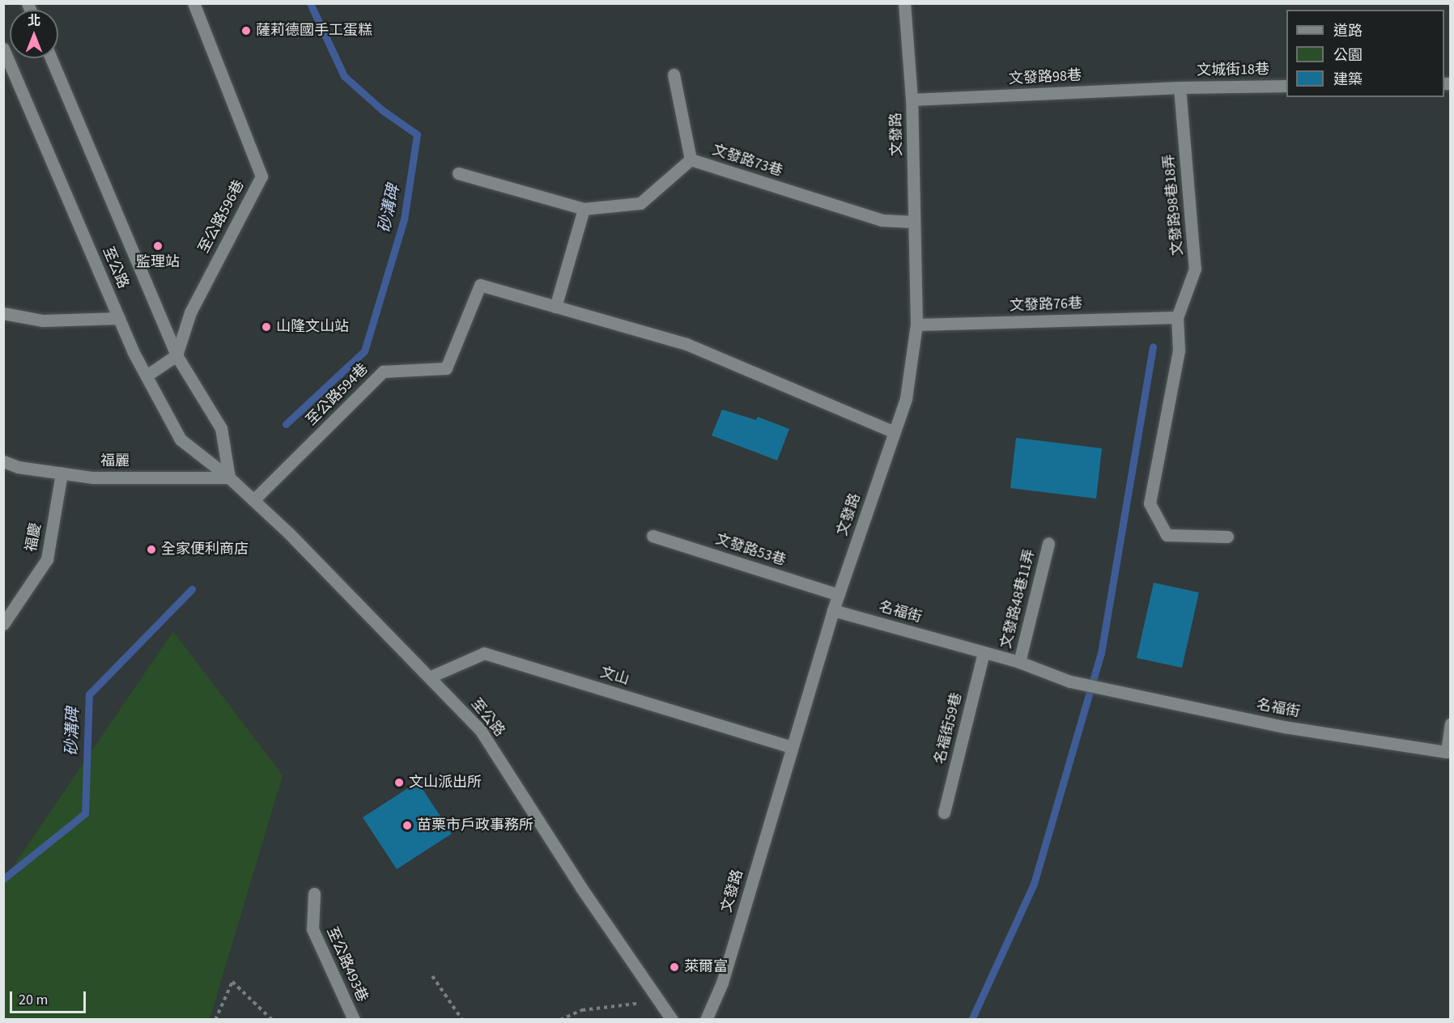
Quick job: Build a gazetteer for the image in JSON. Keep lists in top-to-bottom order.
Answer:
{
  "streets": {
    "street": [
      "文城街18巷",
      "文發路98巷",
      "文發路",
      "文發路73巷",
      "文發路98巷18弄",
      "至公路596巷",
      "至公路",
      "文發路76巷",
      "至公路594巷",
      "福麗",
      "福慶",
      "文發路53巷",
      "文發路48巷11弄",
      "名福街",
      "文山",
      "名福街59巷",
      "至公路493巷"
    ]
  },
  "crossings": [
    ["文城街18巷", "文發路98巷"],
    ["文城街18巷", "文發路98巷18弄"],
    ["文發路98巷", "文發路"],
    ["文發路98巷", "文發路98巷18弄"],
    ["文發路", "文發路73巷"],
    ["文發路", "文發路76巷"],
    ["文發路", "文發路53巷"],
    ["文發路", "名福街"],
    ["文發路", "文山"],
    ["文發路98巷18弄", "文發路76巷"],
    ["至公路596巷", "至公路"],
    ["至公路", "至公路594巷"],
    ["至公路", "福麗"],
    ["至公路", "文山"],
    ["福麗", "福慶"],
    ["文發路48巷11弄", "名福街"],
    ["名福街", "名福街59巷"]
  ],
  "water": ["砂溝碑"],
  "places": [
    "薩莉德國手工蛋糕",
    "監理站",
    "山隆文山站",
    "全家便利商店",
    "文山派出所",
    "苗栗市戶政事務所",
    "萊爾富"
  ],
  "legend": ["道路", "公園", "建築"],
  "scale_bar": "20 m",
  "north": "top"
}
